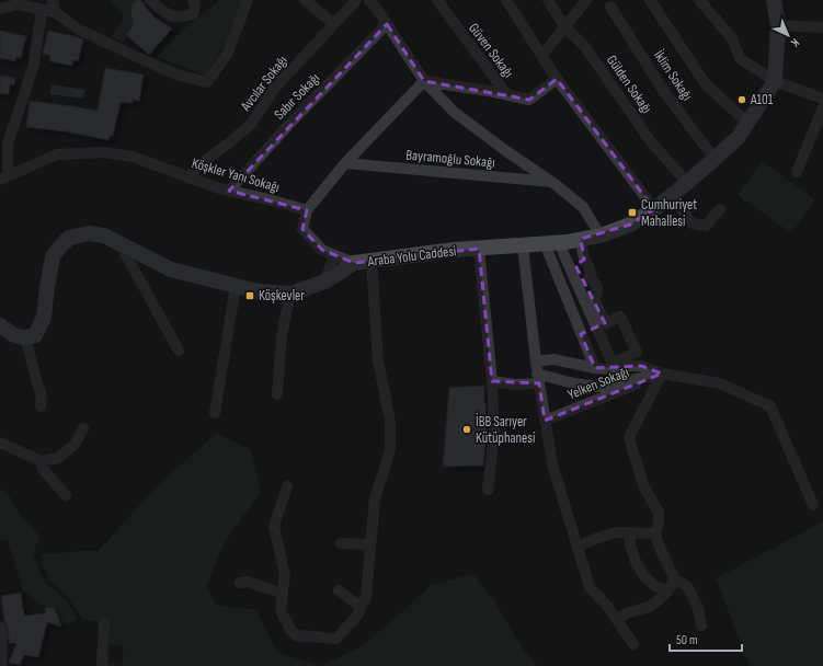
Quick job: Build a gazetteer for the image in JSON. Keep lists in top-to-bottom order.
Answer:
{
  "streets": {
    "street": [
      "Güven Sokağı",
      "İklim Sokağı",
      "Avcılar Sokağı",
      "Gülden Sokağı",
      "Sabır Sokağı",
      "Bayramoğlu Sokağı",
      "Köşkler Yanı Sokağı",
      "Araba Yolu Caddesi",
      "Yelken Sokağı"
    ]
  },
  "crossings": [
    ["İklim Sokağı", "Araba Yolu Caddesi"],
    ["Avcılar Sokağı", "Köşkler Yanı Sokağı"],
    ["Gülden Sokağı", "Araba Yolu Caddesi"],
    ["Sabır Sokağı", "Köşkler Yanı Sokağı"]
  ],
  "places": {
    "other": ["A101", "İBB Sarıyer Kütüphanesi"],
    "transit": ["Cumhuriyet Mahallesi", "Köşkevler"]
  },
  "scale_bar": "50 m",
  "north": "bottom right"
}
